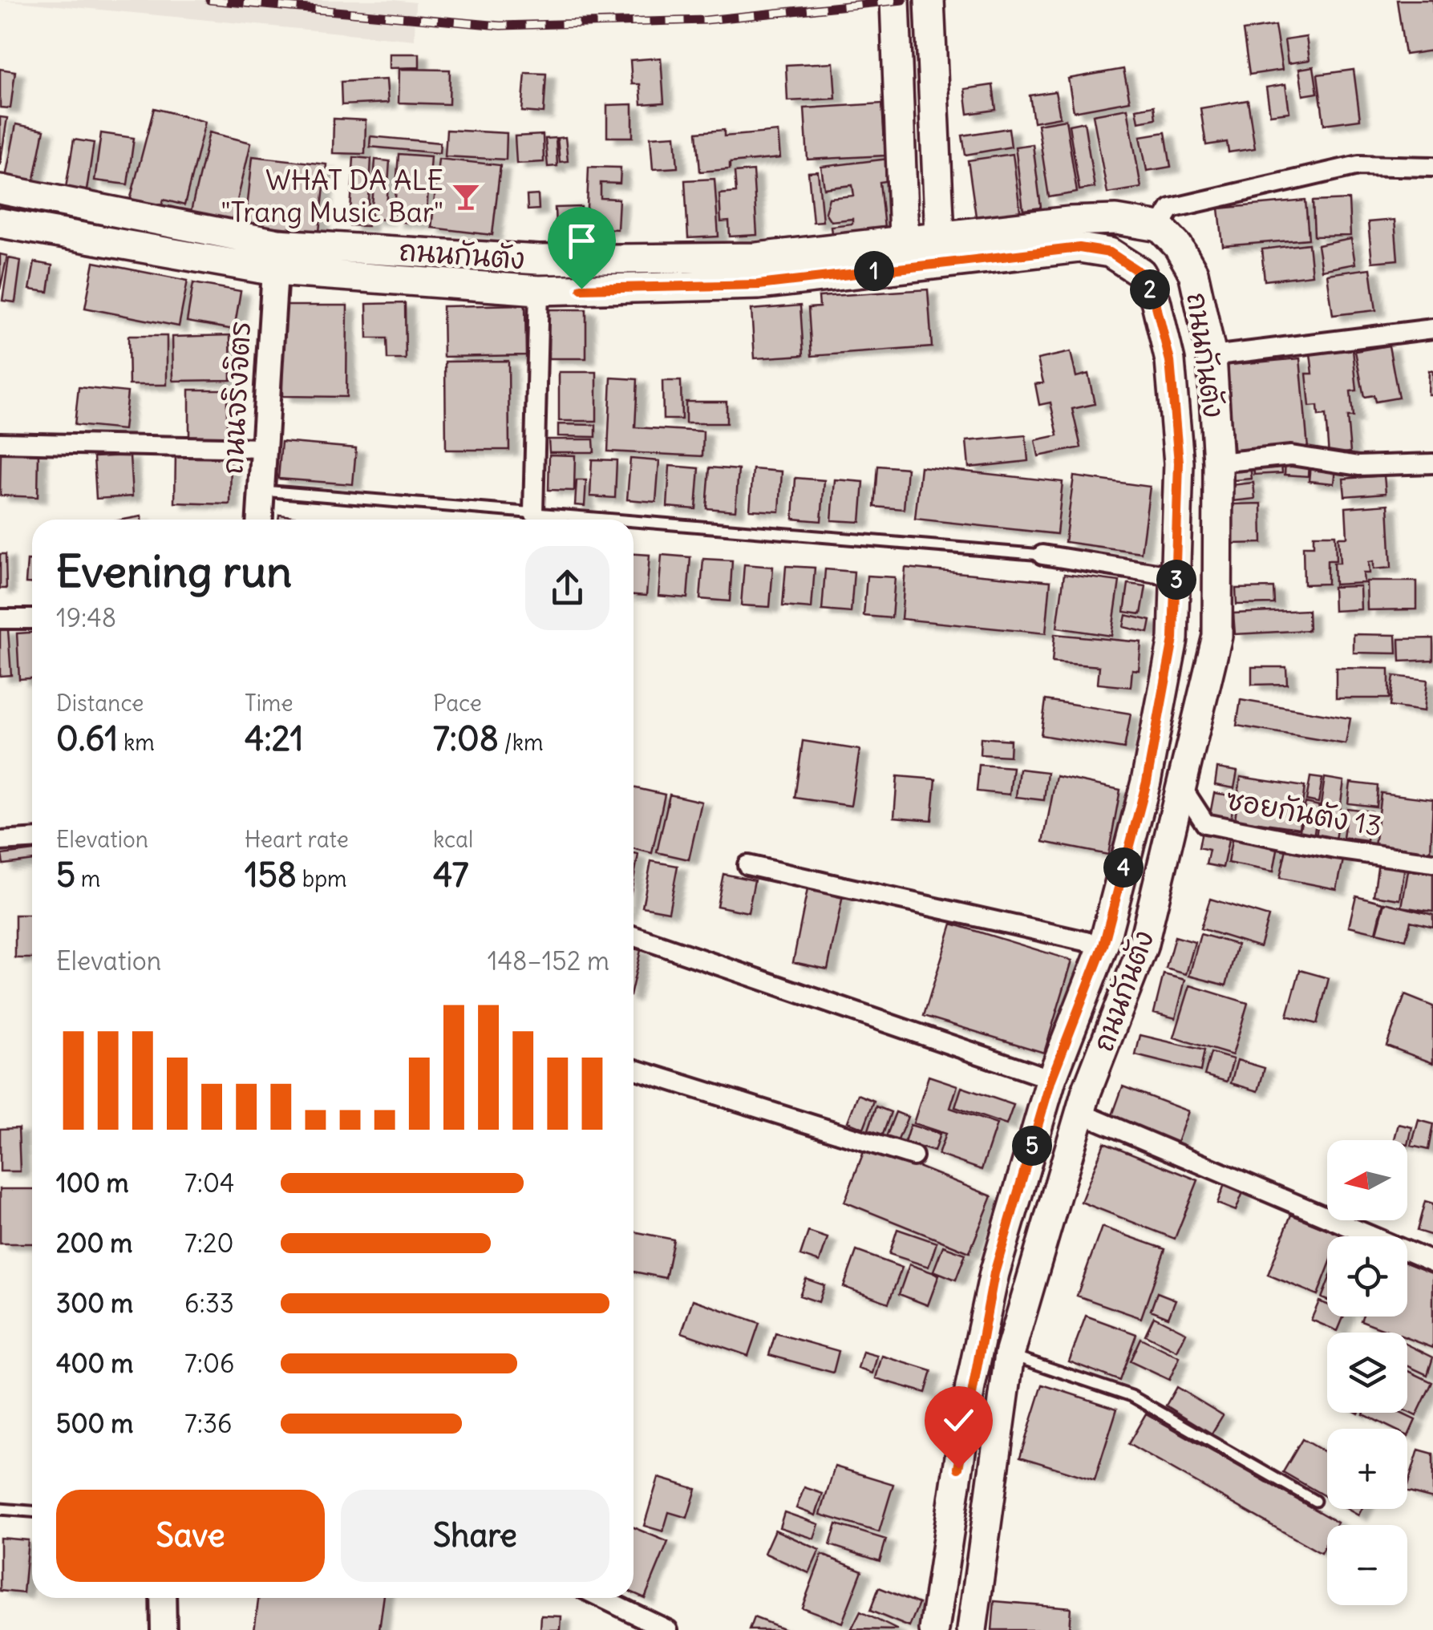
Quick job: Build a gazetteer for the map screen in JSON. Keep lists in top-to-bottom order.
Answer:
{
  "streets": {
    "main road": ["ถนนกันตัง"],
    "street": ["ถนนจริงจิตร", "ซอยกันตัง 13"]
  },
  "crossings": [
    ["ถนนกันตัง", "ถนนจริงจิตร"],
    ["ถนนกันตัง", "ซอยกันตัง 13"]
  ],
  "places": {
    "bar": ["WHAT DA ALE \"Trang Music Bar\""]
  },
  "north": "left",
  "page": {
    "pins": [
      "1",
      "2",
      "3",
      "4",
      "5"
    ],
    "heading": ["Evening run", "19:48"],
    "stats": [
      ["Distance", "0.61 km"],
      ["Time", "4:21"],
      ["Pace", "7:08 /km"],
      ["Elevation", "5 m"],
      ["Heart rate", "158 bpm"],
      ["kcal", "47"]
    ],
    "chart": ["Elevation", "148–152 m"],
    "map_buttons": ["+", "−"],
    "list": [
      {
        "name": "100 m",
        "note": "7:04"
      },
      {
        "name": "200 m",
        "note": "7:20"
      },
      {
        "name": "300 m",
        "note": "6:33"
      },
      {
        "name": "400 m",
        "note": "7:06"
      },
      {
        "name": "500 m",
        "note": "7:36"
      }
    ],
    "buttons": ["Save", "Share"]
  }
}
